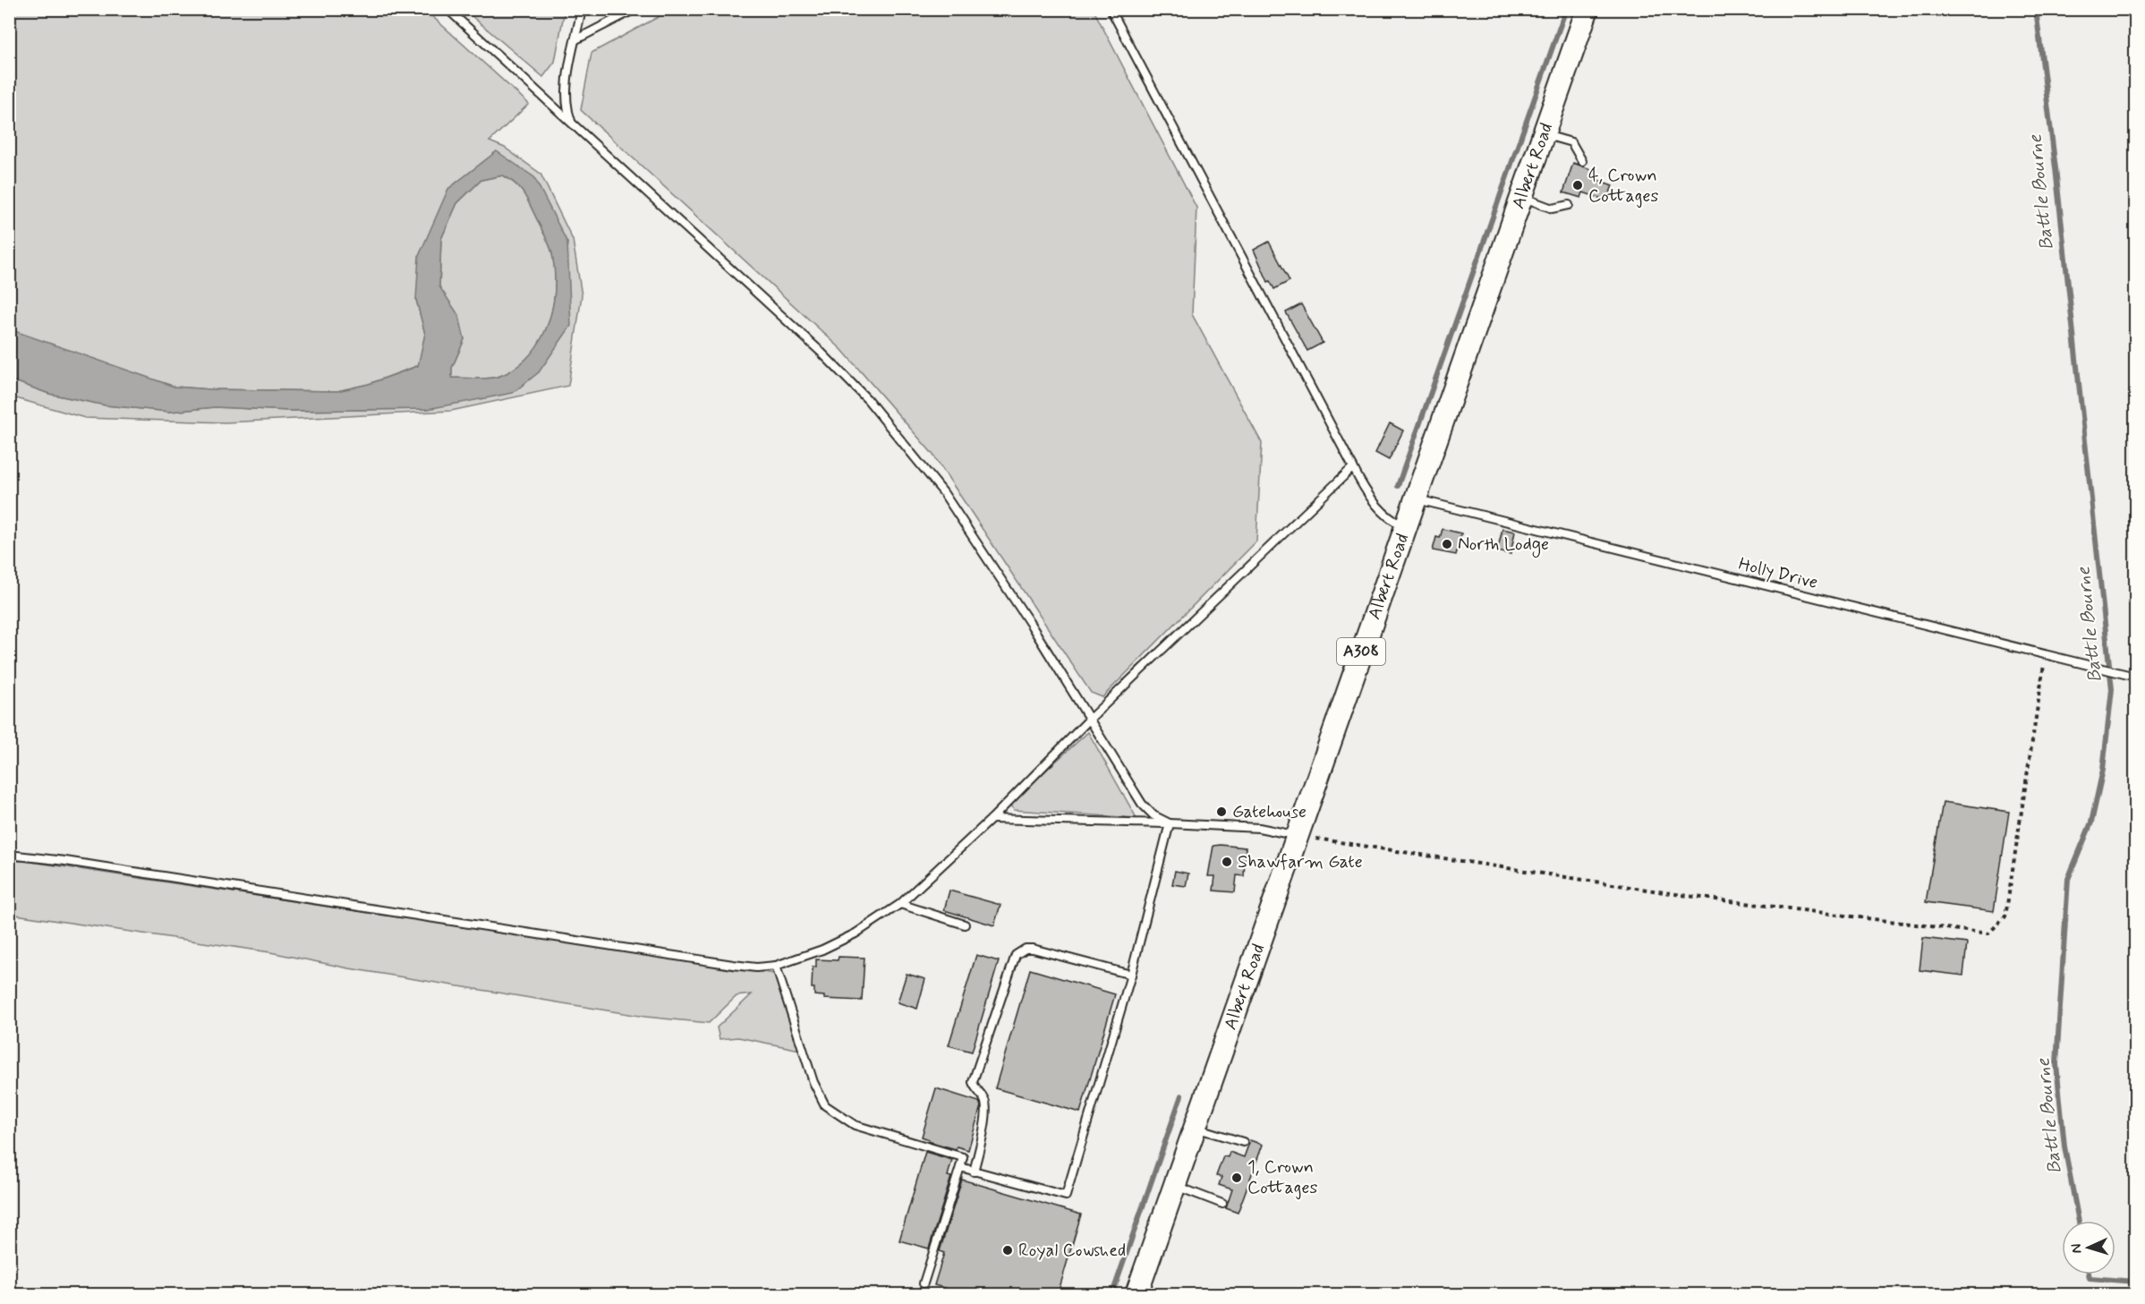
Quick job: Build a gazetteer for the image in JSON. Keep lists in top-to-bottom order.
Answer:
{
  "streets": {
    "main road": ["Albert Road", "A308"],
    "lane": ["Holly Drive"]
  },
  "crossings": [
    ["Albert Road", "Holly Drive"]
  ],
  "water": ["Battle Bourne"],
  "places": [
    "4, Crown Cottages",
    "North Lodge",
    "Gatehouse",
    "Shawfarm Gate",
    "1, Crown Cottages",
    "Royal Cowshed"
  ],
  "north": "left"
}
